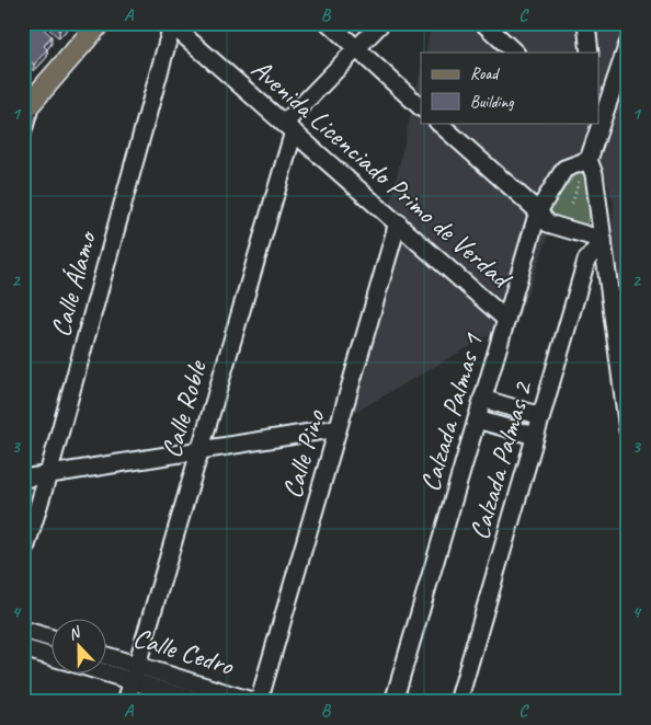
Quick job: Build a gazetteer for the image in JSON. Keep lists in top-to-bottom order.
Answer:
{
  "streets": {
    "street": [
      "Avenida Licenciado Primo de Verdad",
      "Calle Álamo",
      "Calle Roble",
      "Calzada Palmas 1",
      "Calle Pino",
      "Calzada Palmas 2",
      "Calle Cedro"
    ]
  },
  "crossings": [
    ["Avenida Licenciado Primo de Verdad", "Calle Álamo"],
    ["Avenida Licenciado Primo de Verdad", "Calle Roble"],
    ["Avenida Licenciado Primo de Verdad", "Calzada Palmas 1"],
    ["Avenida Licenciado Primo de Verdad", "Calle Pino"],
    ["Calle Roble", "Calle Cedro"],
    ["Calle Pino", "Calle Cedro"]
  ],
  "legend": ["Road", "Building"],
  "north": "top",
  "grid": {
    "columns": ["A", "B", "C"],
    "rows": [
      "1",
      "2",
      "3",
      "4"
    ]
  }
}
